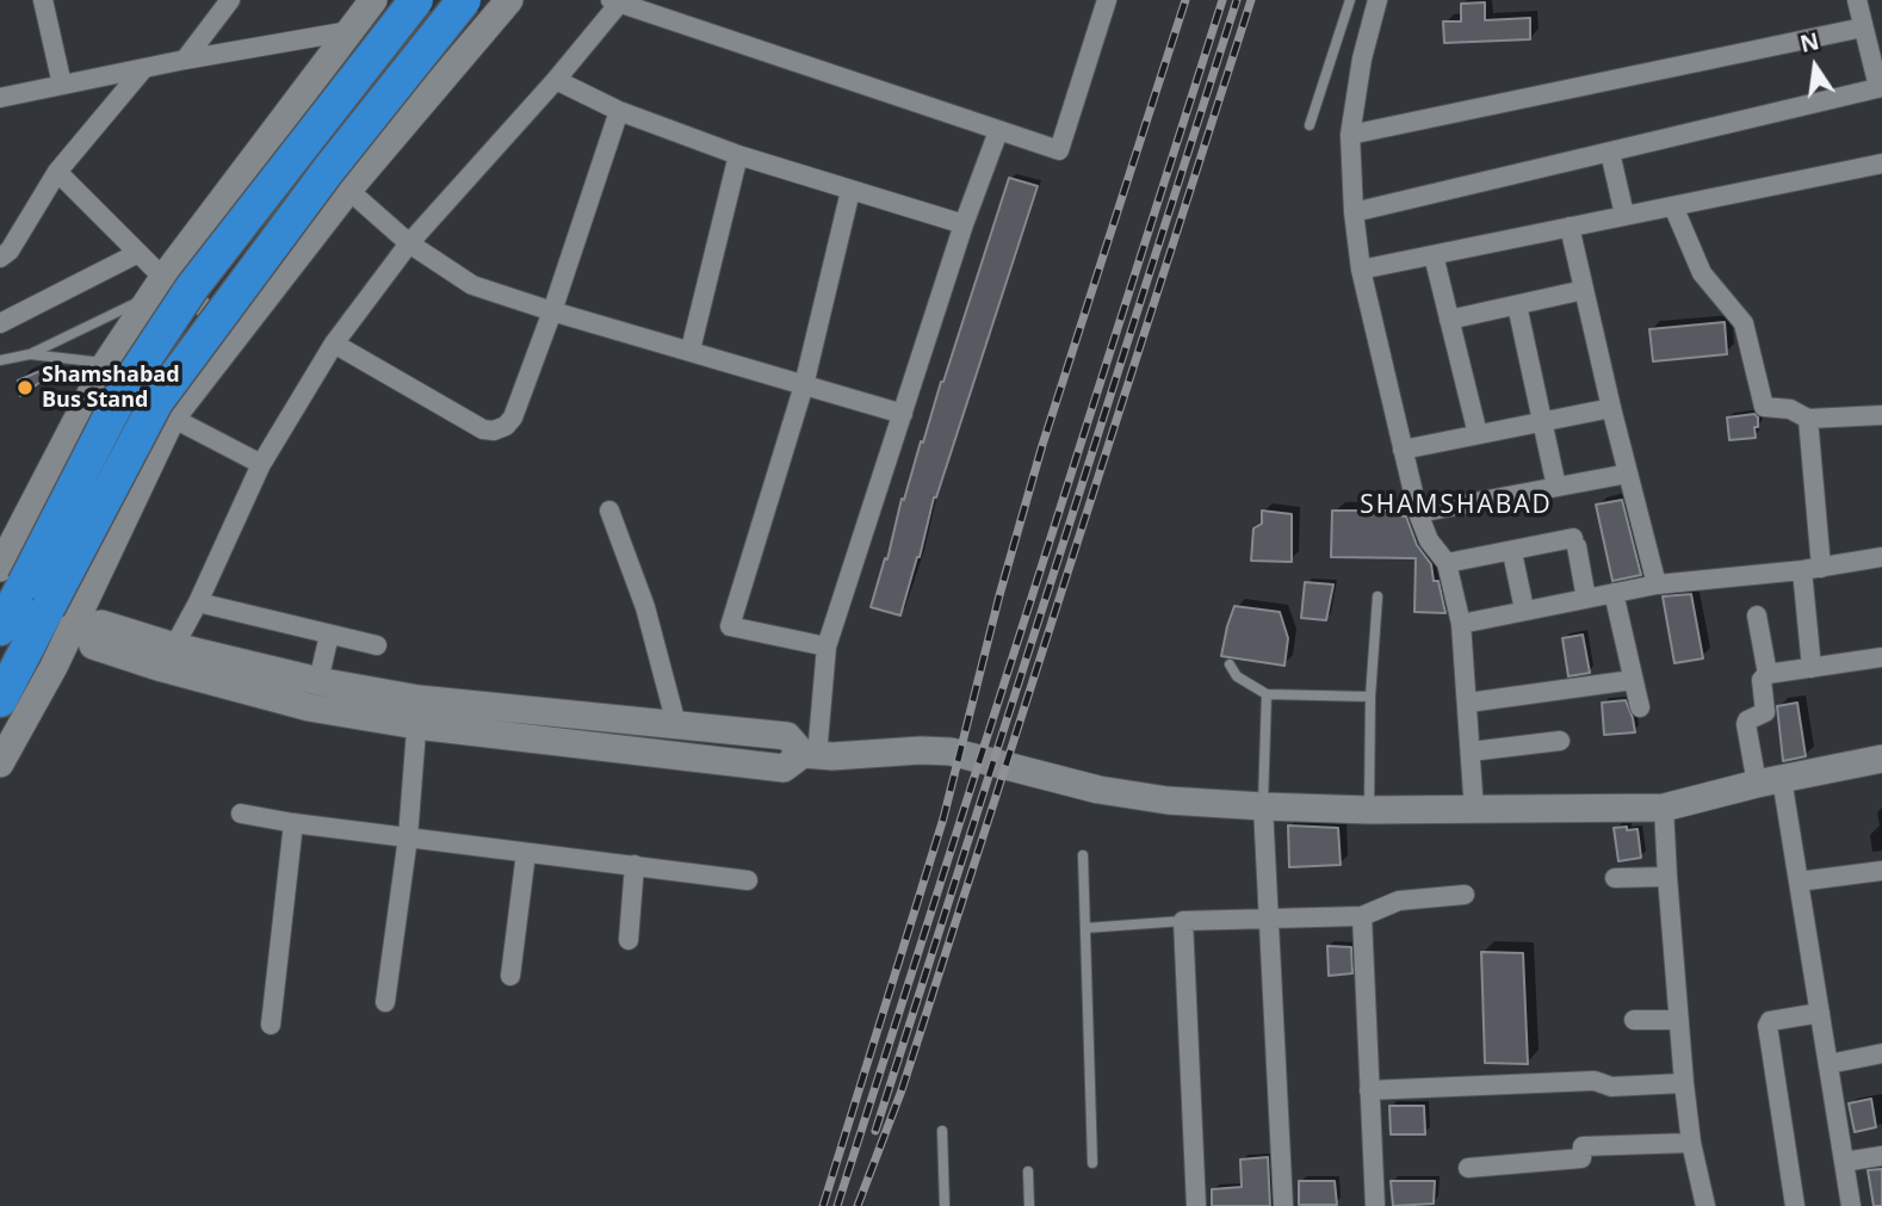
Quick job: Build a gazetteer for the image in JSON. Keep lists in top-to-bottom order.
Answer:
{
  "districts": ["SHAMSHABAD"],
  "places": ["Shamshabad Bus Stand"],
  "north": "top"
}
